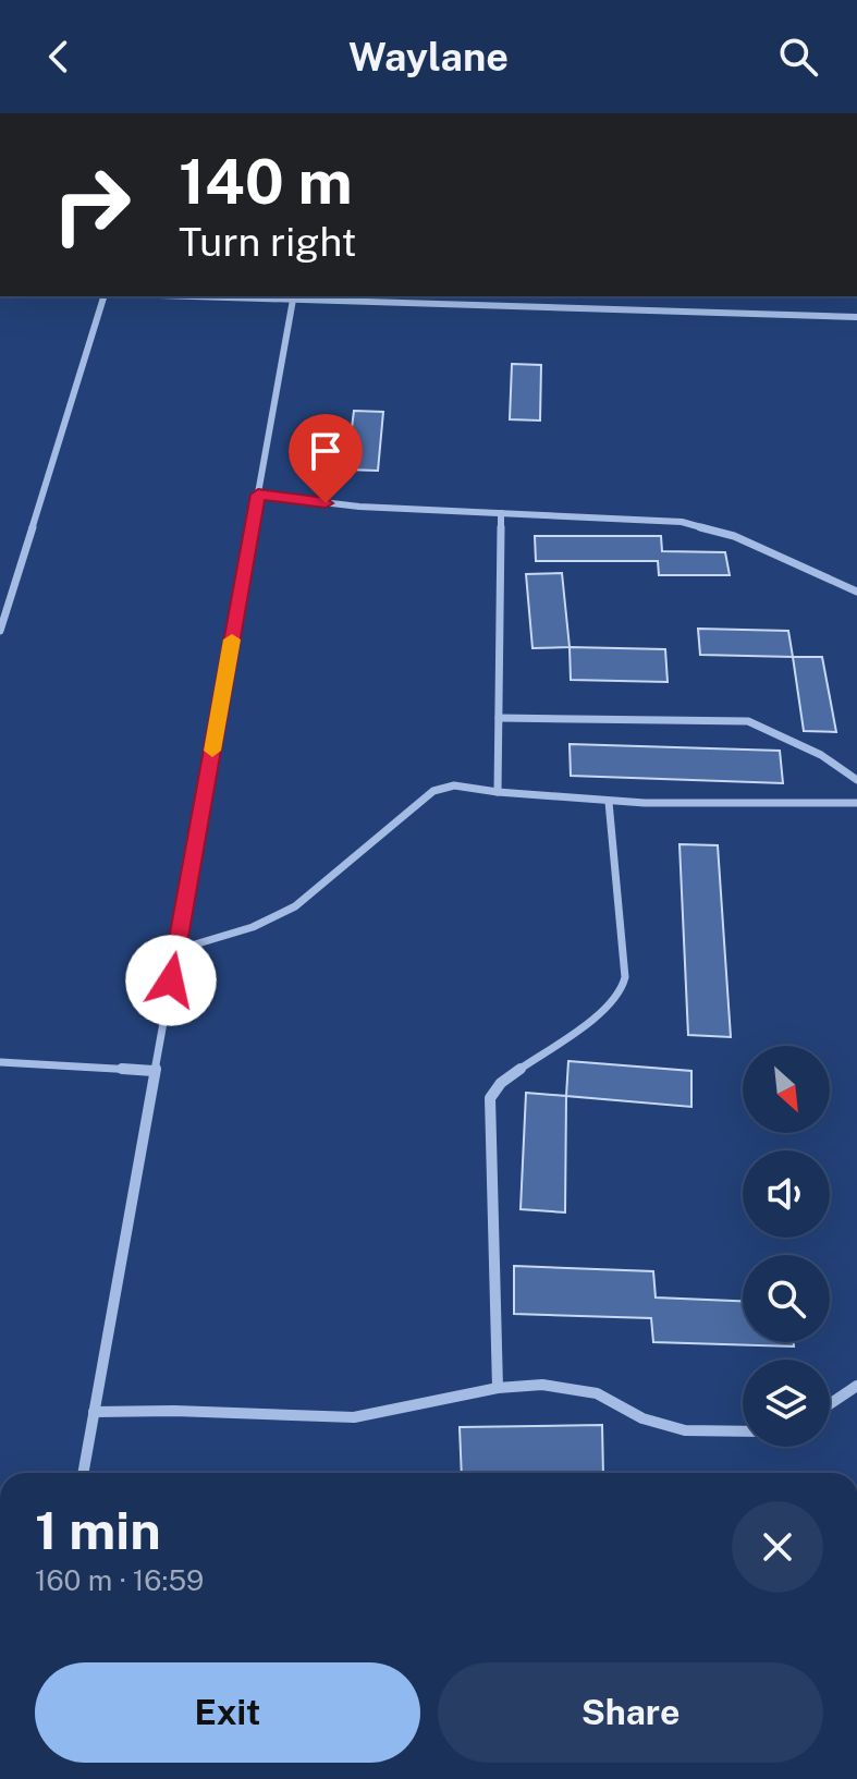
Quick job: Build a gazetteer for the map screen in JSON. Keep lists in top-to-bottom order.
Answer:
{
  "north": "bottom right",
  "page": {
    "header": "Waylane",
    "turn": ["140 m", "Turn right"],
    "heading": ["1 min", "160 m · 16:59"],
    "buttons": ["Exit", "Share"]
  }
}
